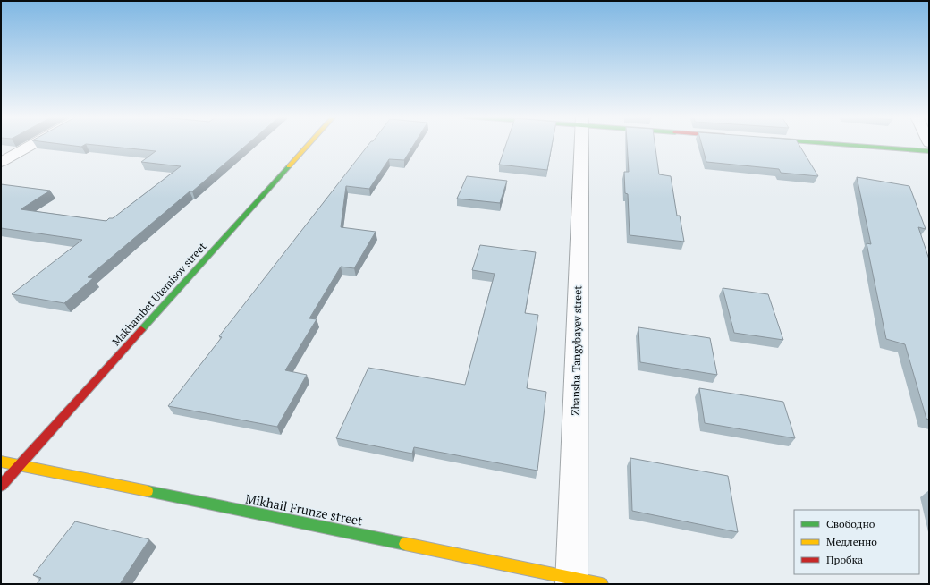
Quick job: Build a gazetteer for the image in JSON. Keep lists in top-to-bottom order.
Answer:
{
  "streets": {
    "street": ["Makhambet Utemisov street", "Zhansha Tangybayev street", "Mikhail Frunze street"]
  },
  "crossings": [
    ["Makhambet Utemisov street", "Mikhail Frunze street"],
    ["Zhansha Tangybayev street", "Mikhail Frunze street"]
  ],
  "legend": ["Свободно", "Медленно", "Пробка"]
}
